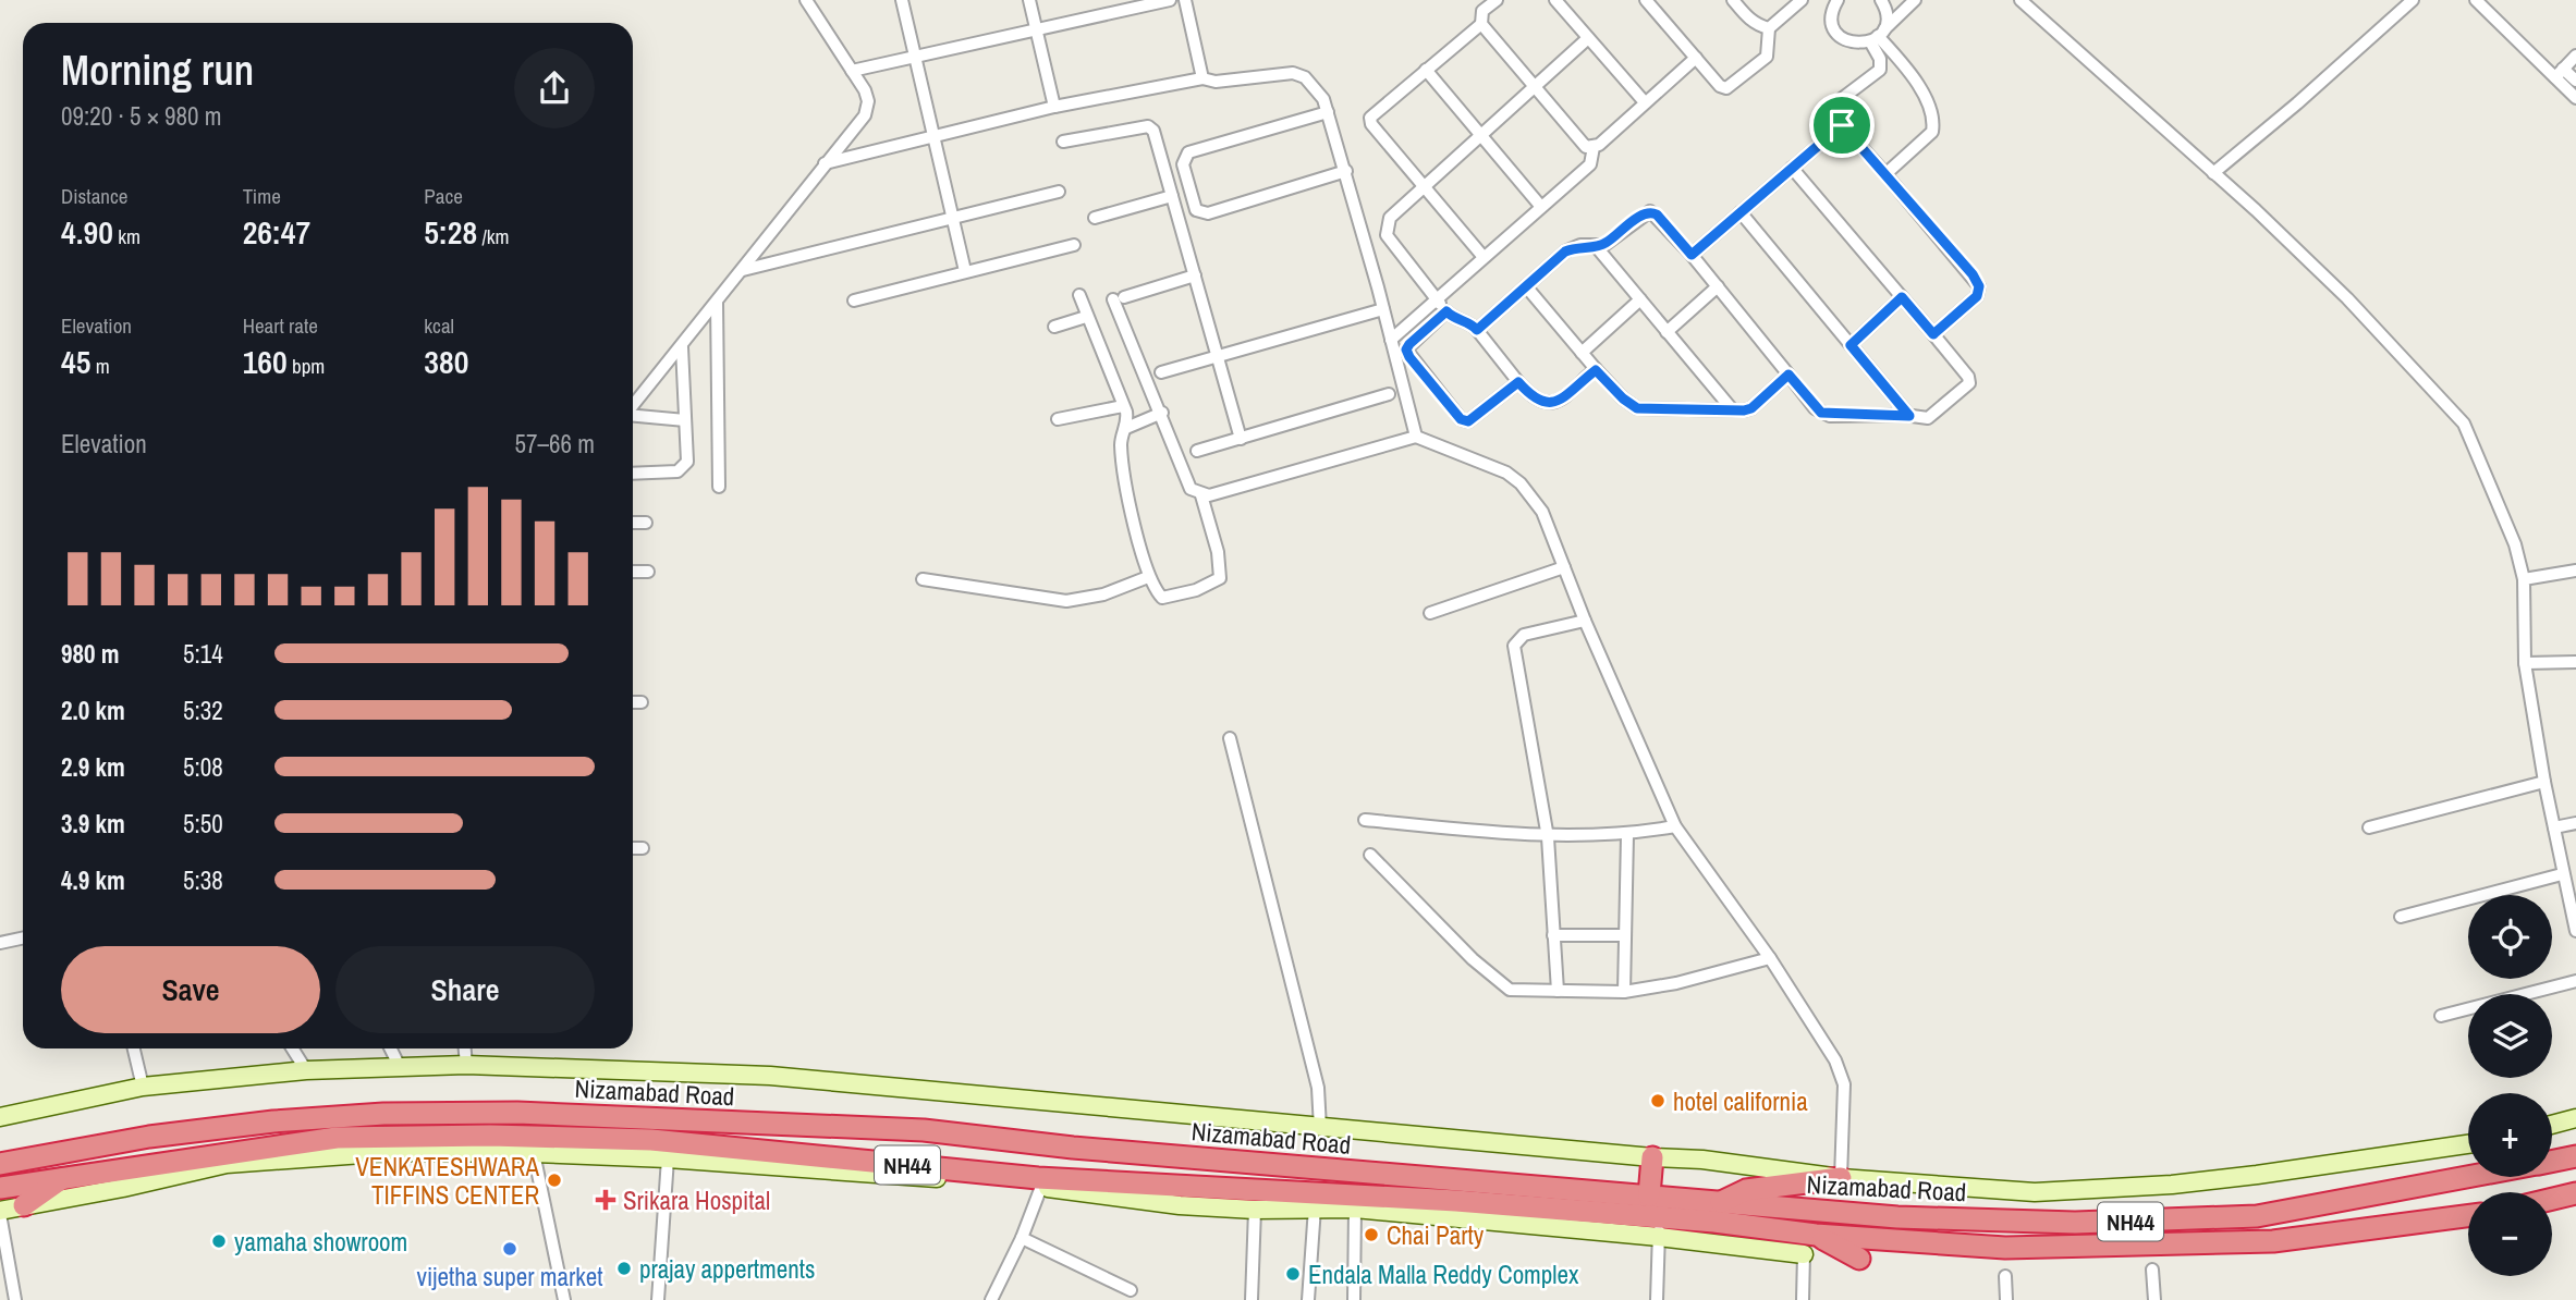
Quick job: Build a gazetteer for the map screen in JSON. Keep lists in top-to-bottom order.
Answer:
{
  "streets": {
    "highway": ["Nizamabad Road", "NH44"]
  },
  "places": {
    "other": [
      "hotel california",
      "VENKATESHWARA TIFFINS CENTER",
      "Chai Party",
      "yamaha showroom",
      "vijetha super market",
      "prajay appertments",
      "Endala Malla Reddy Complex"
    ],
    "health": ["Srikara Hospital"]
  },
  "page": {
    "heading": ["Morning run", "09:20 · 5 × 980 m"],
    "stats": [
      ["Distance", "4.90 km"],
      ["Time", "26:47"],
      ["Pace", "5:28 /km"],
      ["Elevation", "45 m"],
      ["Heart rate", "160 bpm"],
      ["kcal", "380"]
    ],
    "chart": ["Elevation", "57–66 m"],
    "list": [
      {
        "name": "980 m",
        "note": "5:14"
      },
      {
        "name": "2.0 km",
        "note": "5:32"
      },
      {
        "name": "2.9 km",
        "note": "5:08"
      },
      {
        "name": "3.9 km",
        "note": "5:50"
      },
      {
        "name": "4.9 km",
        "note": "5:38"
      }
    ],
    "map_buttons": ["+", "−"],
    "buttons": ["Save", "Share"]
  }
}
